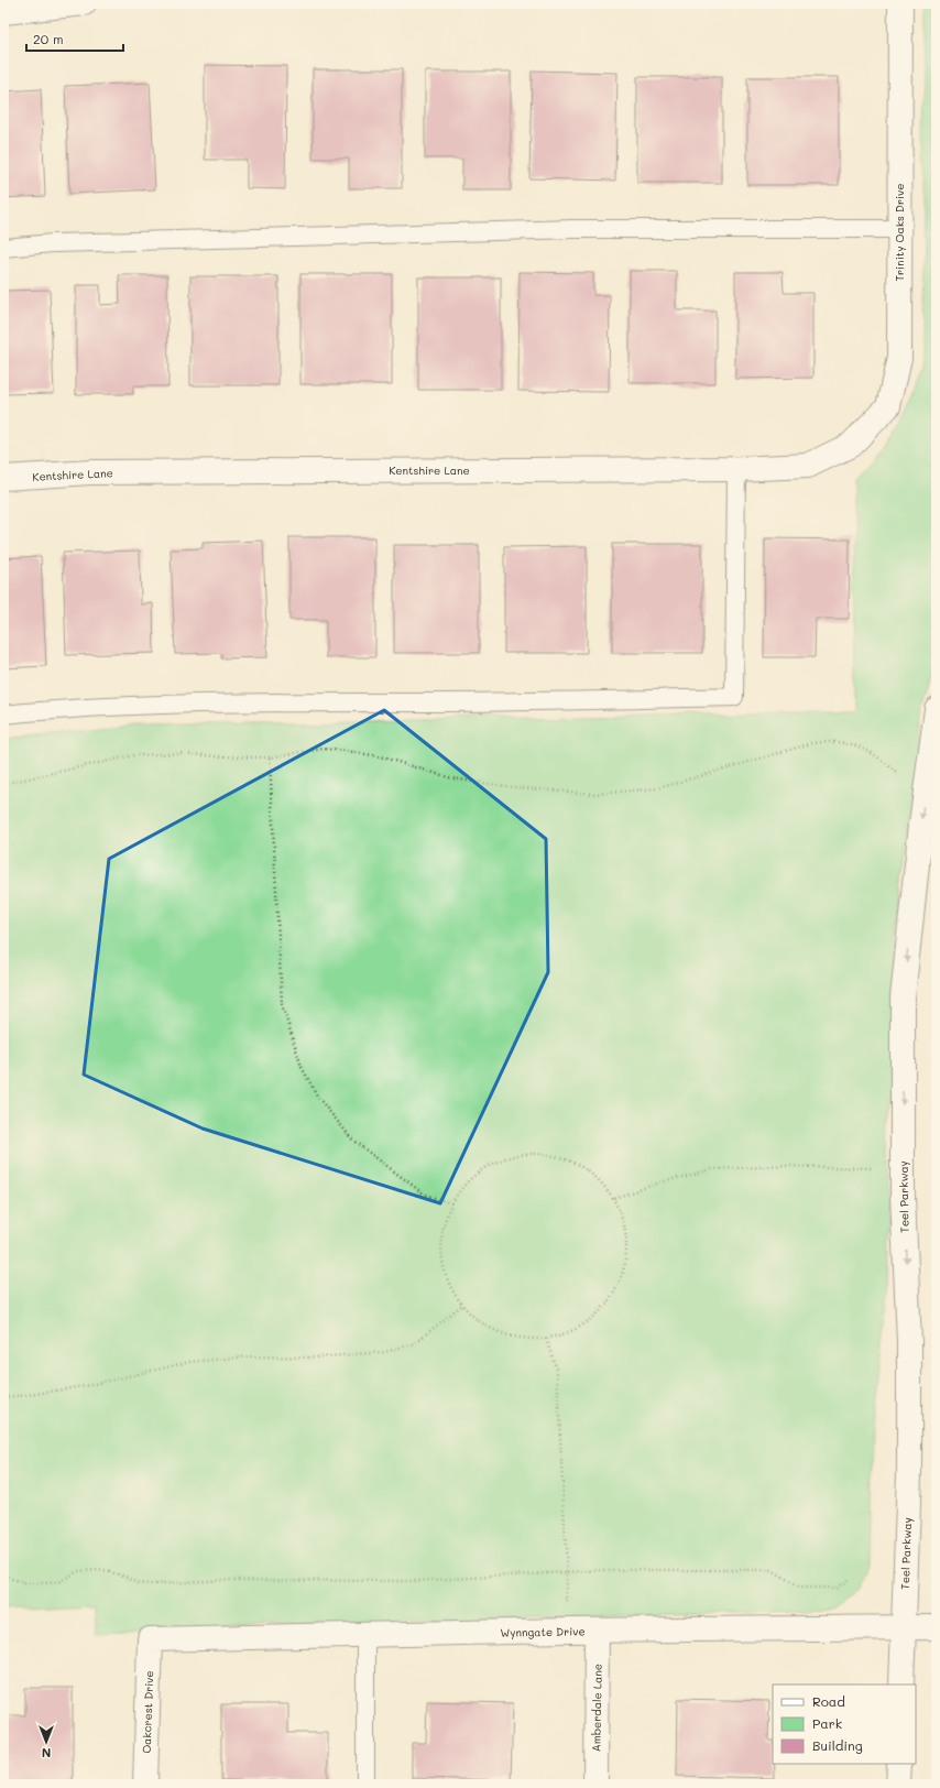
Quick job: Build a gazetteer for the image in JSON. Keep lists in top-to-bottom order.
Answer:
{
  "streets": {
    "street": [
      "Trinity Oaks Drive",
      "Kentshire Lane",
      "Teel Parkway",
      "Wynngate Drive",
      "Amberdale Lane",
      "Oakcrest Drive"
    ]
  },
  "crossings": [
    ["Trinity Oaks Drive", "Kentshire Lane"],
    ["Teel Parkway", "Wynngate Drive"],
    ["Wynngate Drive", "Amberdale Lane"],
    ["Wynngate Drive", "Oakcrest Drive"]
  ],
  "one_way": ["Teel Parkway"],
  "legend": ["Road", "Park", "Building"],
  "scale_bar": "20 m",
  "north": "bottom"
}
